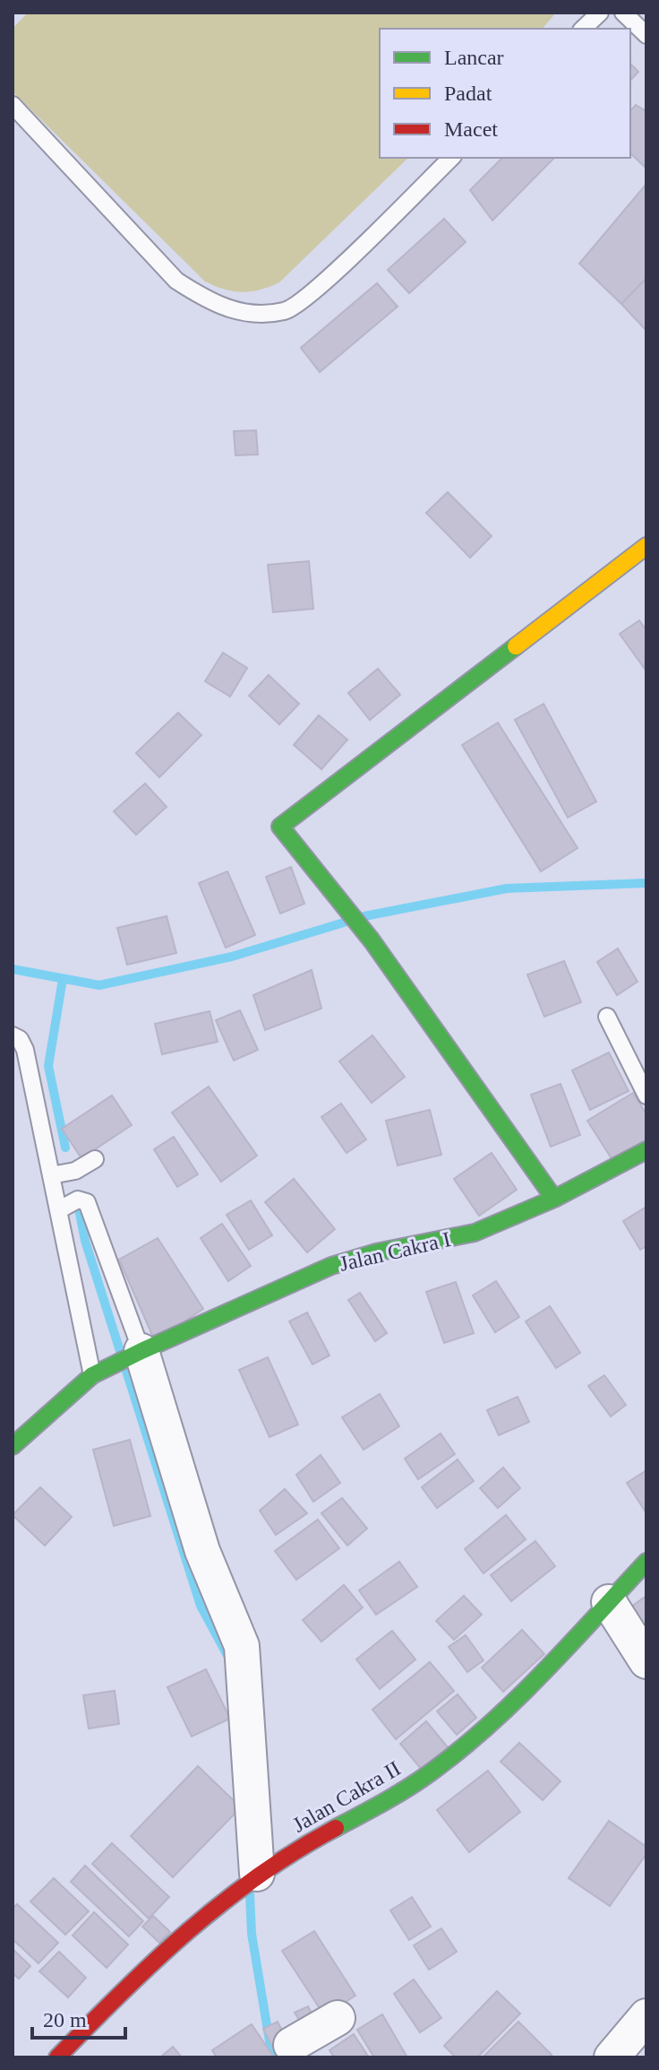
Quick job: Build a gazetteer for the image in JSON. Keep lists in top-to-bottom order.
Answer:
{
  "streets": {
    "street": ["Jalan Cakra I", "Jalan Cakra II"]
  },
  "legend": ["Lancar", "Padat", "Macet"],
  "scale_bar": "20 m"
}
